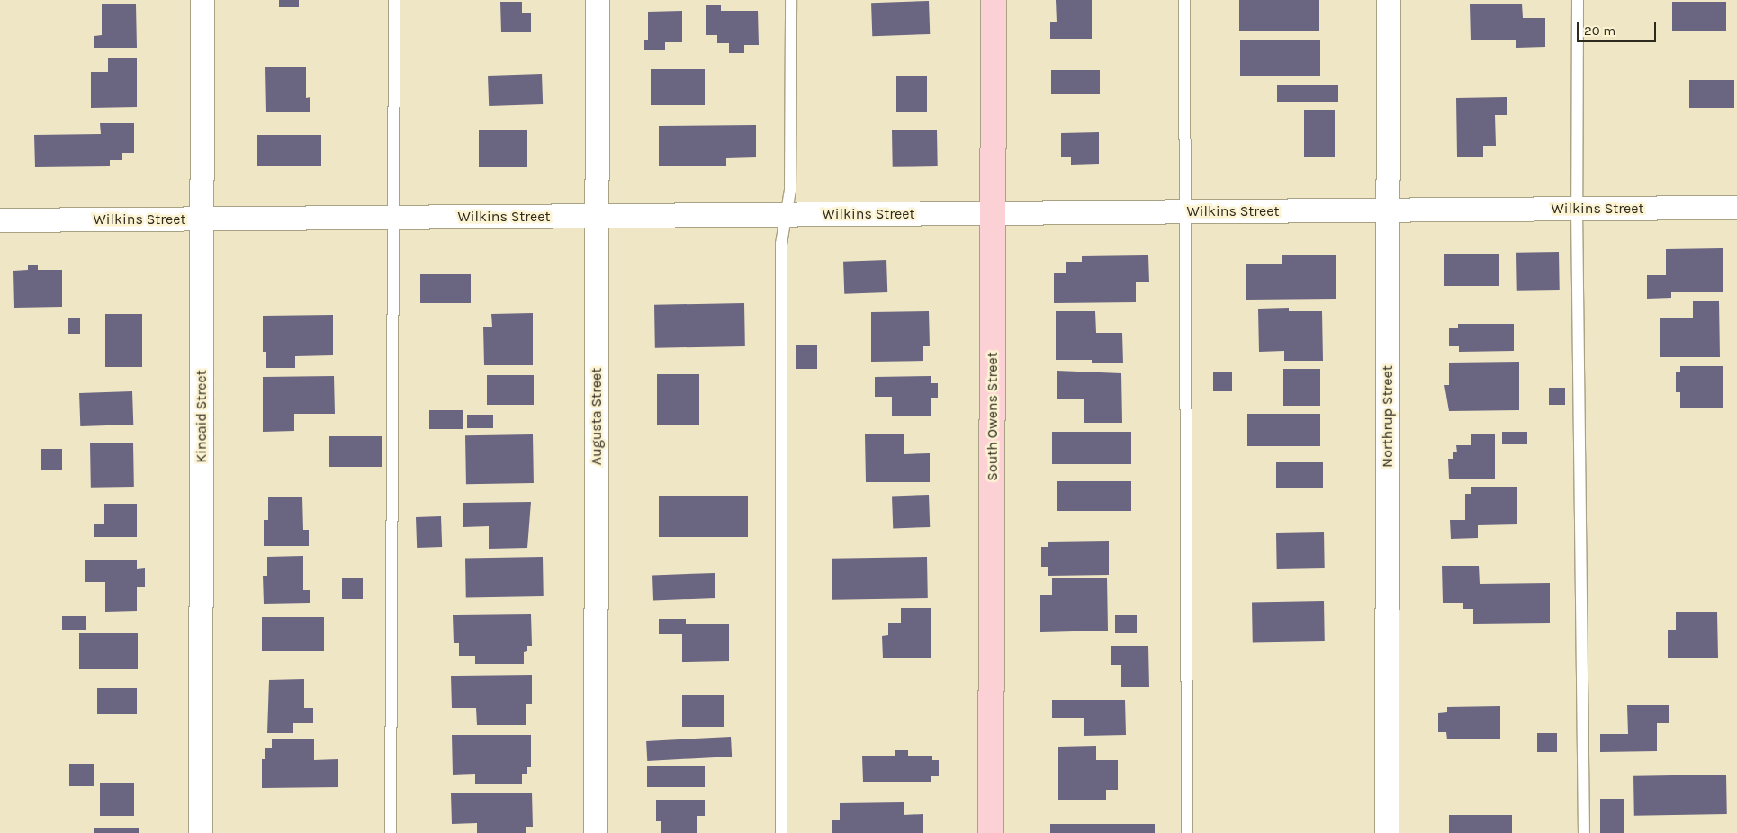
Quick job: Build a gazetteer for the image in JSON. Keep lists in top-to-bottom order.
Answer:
{
  "streets": {
    "street": [
      "Wilkins Street",
      "Kincaid Street",
      "Augusta Street",
      "South Owens Street",
      "Northrup Street"
    ]
  },
  "crossings": [
    ["Wilkins Street", "Kincaid Street"],
    ["Wilkins Street", "Augusta Street"],
    ["Wilkins Street", "South Owens Street"],
    ["Wilkins Street", "Northrup Street"]
  ],
  "scale_bar": "20 m"
}
